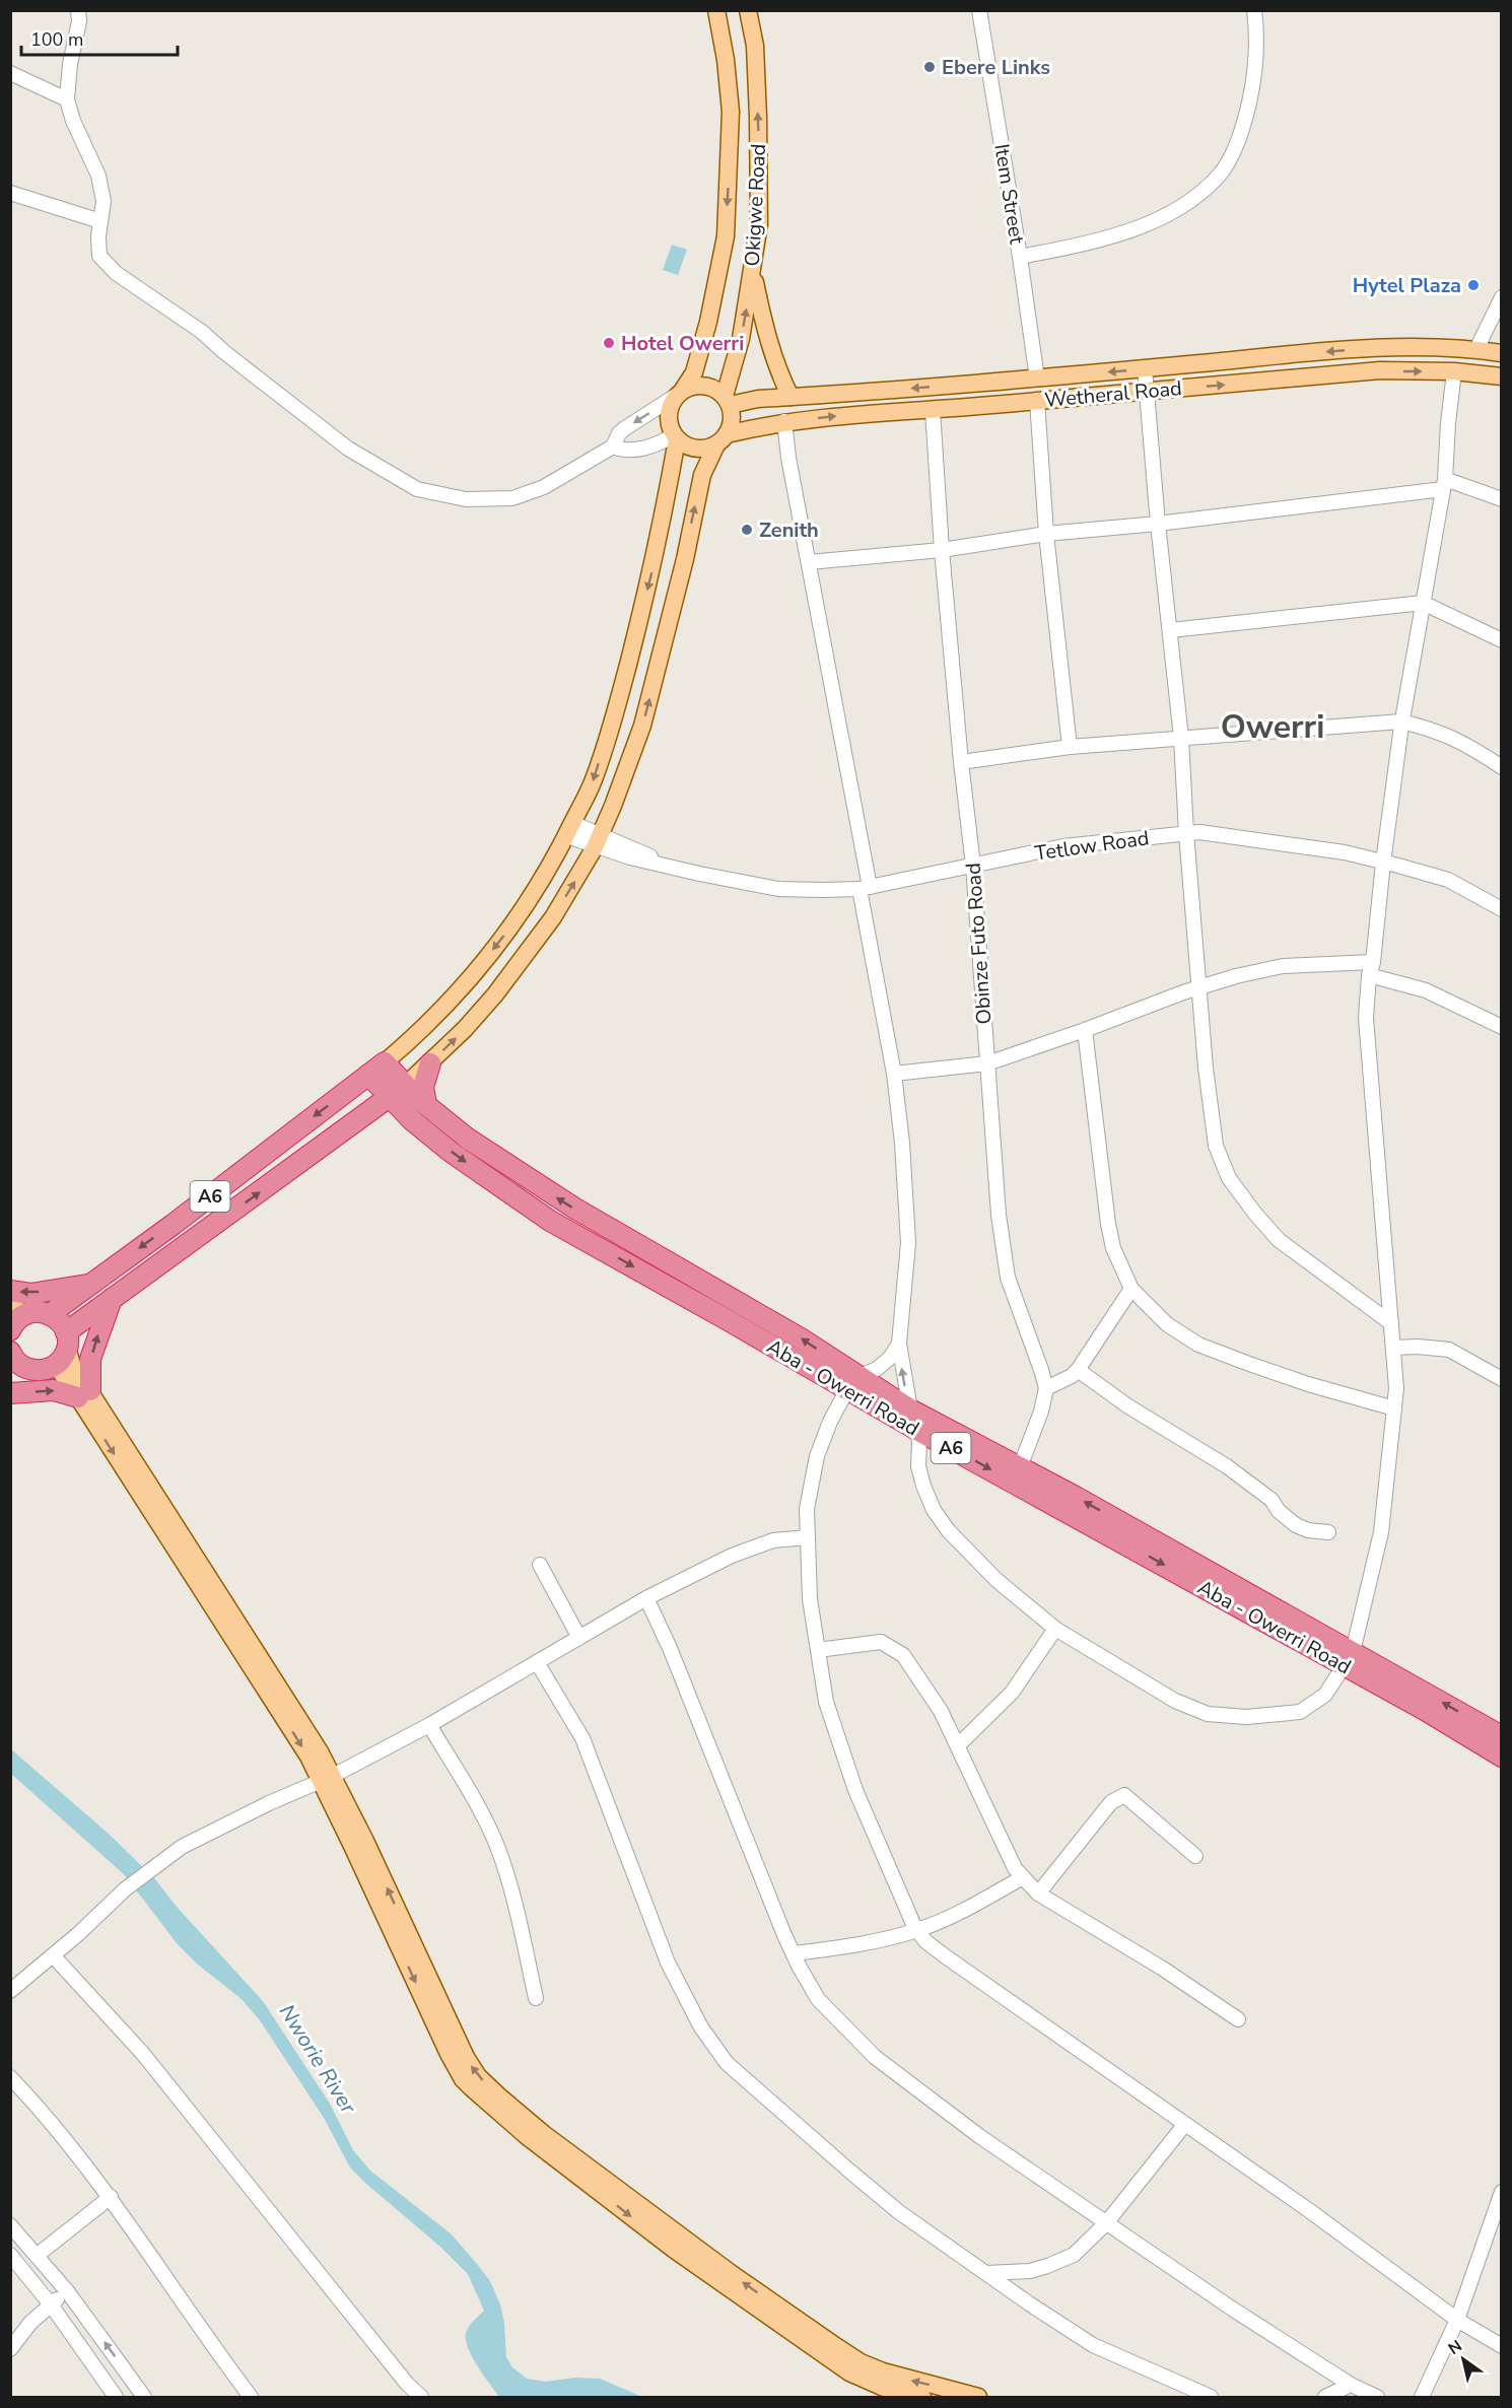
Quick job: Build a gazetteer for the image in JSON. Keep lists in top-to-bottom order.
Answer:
{
  "streets": {
    "highway": ["A6", "Aba - Owerri Road"],
    "main road": ["Okigwe Road", "Wetheral Road"],
    "street": ["Item Street", "Tetlow Road", "Obinze Futo Road"]
  },
  "crossings": [
    ["Item Street", "Wetheral Road"],
    ["Okigwe Road", "Wetheral Road"],
    ["Wetheral Road", "Obinze Futo Road"],
    ["Tetlow Road", "Obinze Futo Road"],
    ["Obinze Futo Road", "Aba - Owerri Road"],
    ["A6", "Aba - Owerri Road"]
  ],
  "districts": ["Owerri"],
  "water": ["Nworie River"],
  "places": [
    "Ebere Links",
    "Hytel Plaza",
    "Hotel Owerri",
    "Zenith"
  ],
  "scale_bar": "100 m",
  "north": "top left"
}
